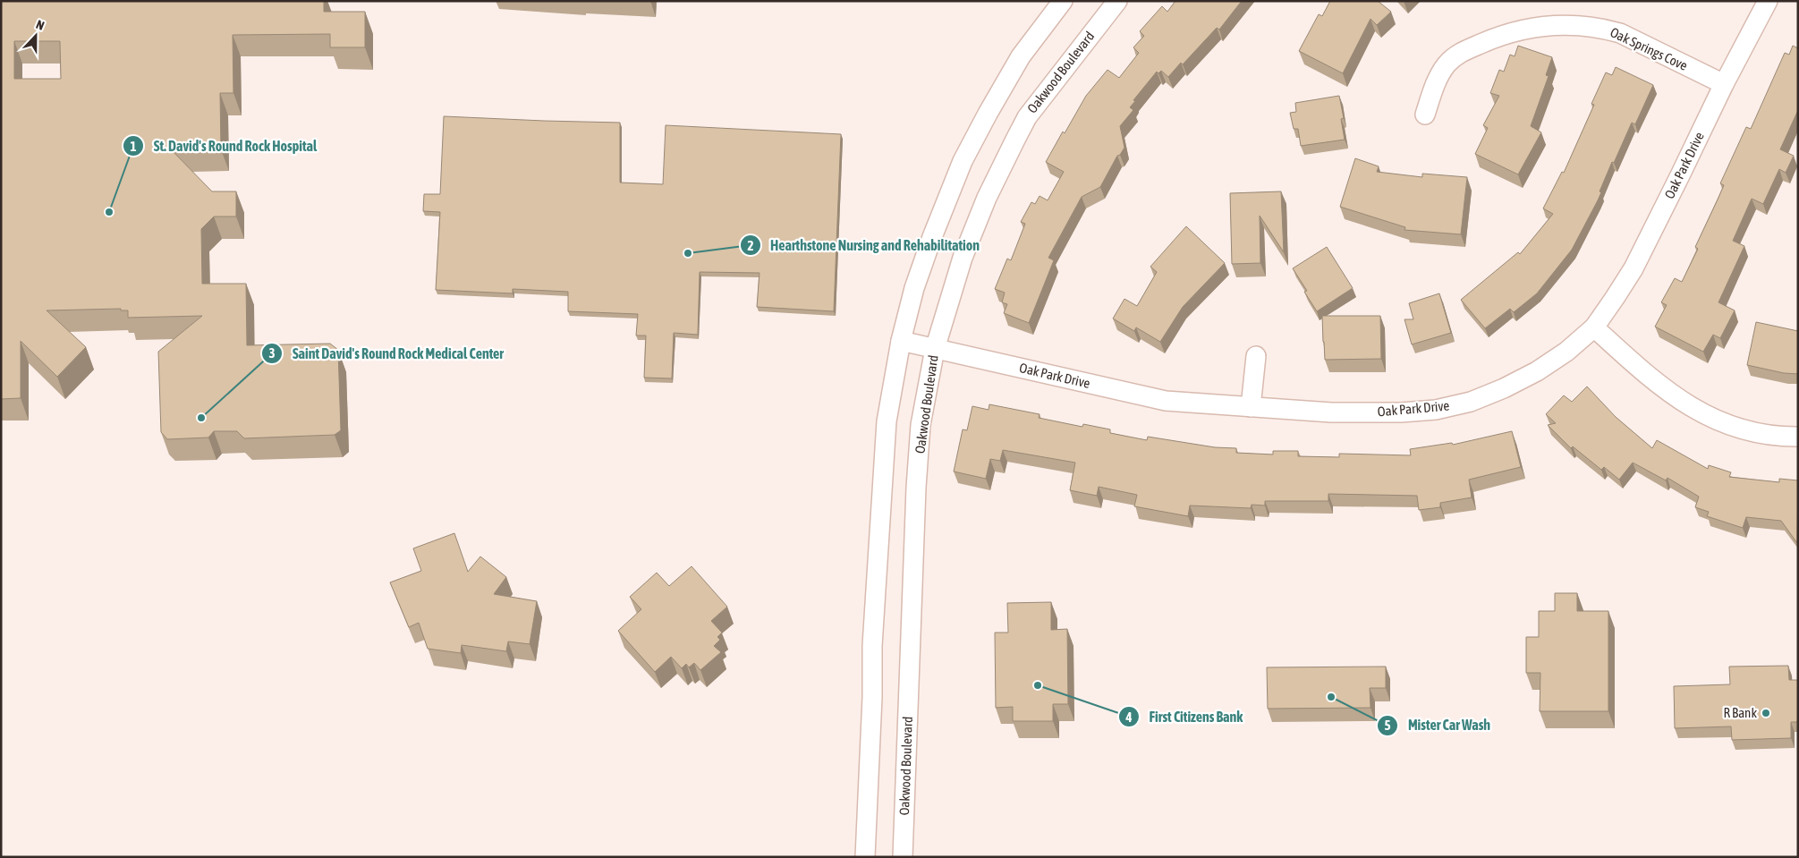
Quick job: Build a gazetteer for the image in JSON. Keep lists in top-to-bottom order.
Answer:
{
  "streets": {
    "street": ["Oak Springs Cove", "Oakwood Boulevard", "Oak Park Drive"]
  },
  "crossings": [
    ["Oak Springs Cove", "Oak Park Drive"],
    ["Oakwood Boulevard", "Oak Park Drive"]
  ],
  "places": [
    "St. David's Round Rock Hospital",
    "Hearthstone Nursing and Rehabilitation",
    "Saint David's Round Rock Medical Center",
    "First Citizens Bank",
    "Mister Car Wash",
    "R Bank"
  ],
  "north": "top"
}
